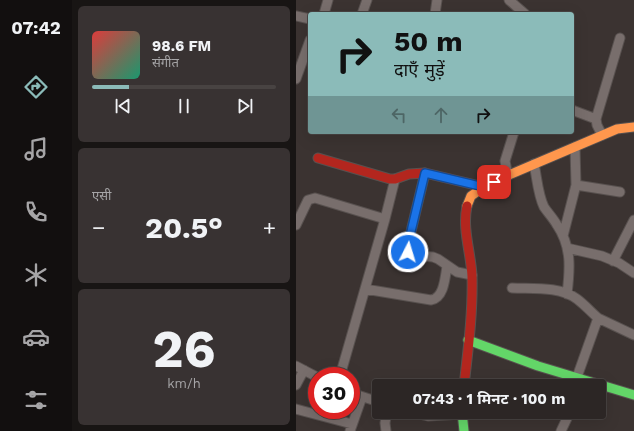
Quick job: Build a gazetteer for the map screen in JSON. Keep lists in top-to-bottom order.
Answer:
{
  "page": {
    "tabs": "07:42",
    "turn": ["50 m", "दाएँ मुड़ें"],
    "song": ["98.6 FM", "संगीत"],
    "tile": [
      "एसी",
      ["26", "km/h"]
    ],
    "heat": ["−", "20.5°", "+"],
    "limit": "30",
    "trip": "07:43 · 1 मिनट · 100 m"
  }
}
